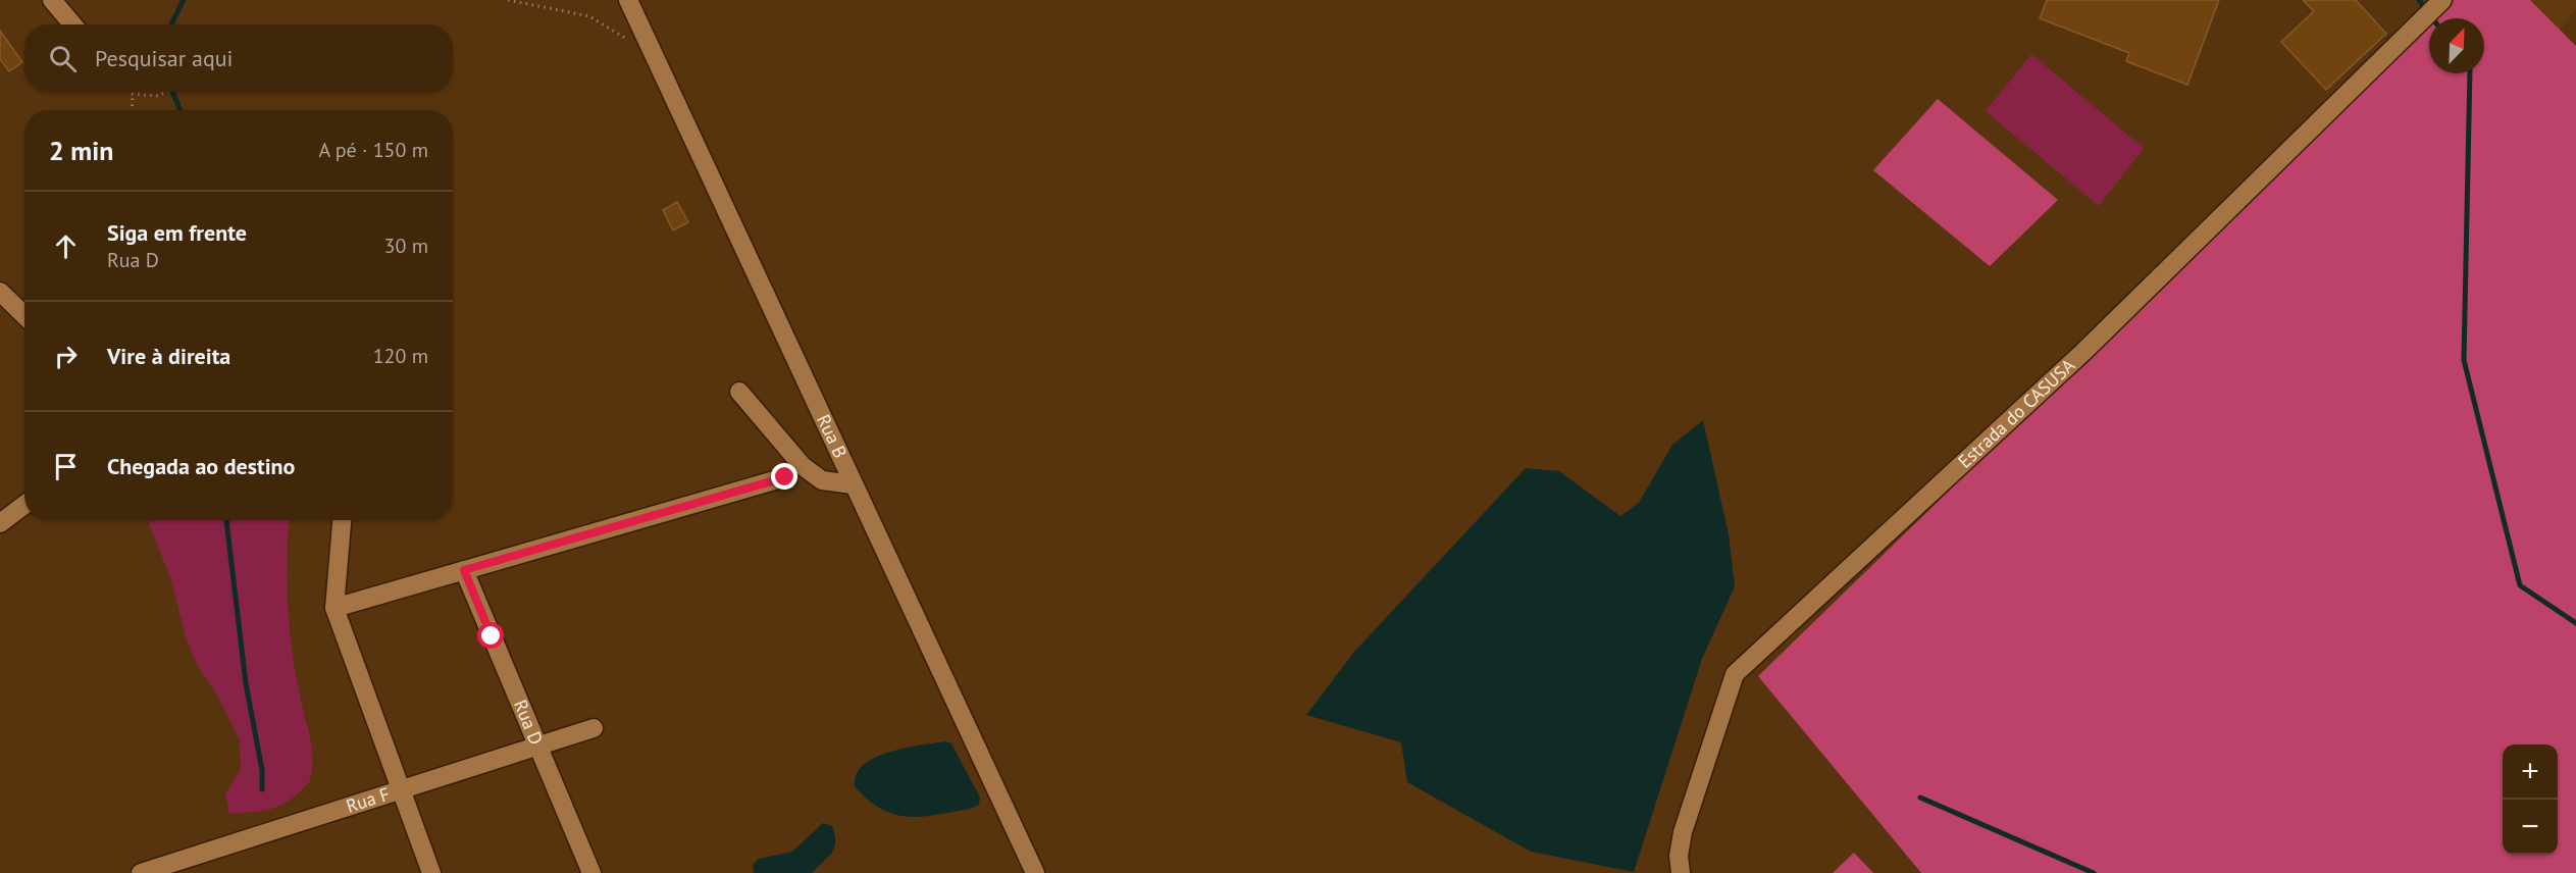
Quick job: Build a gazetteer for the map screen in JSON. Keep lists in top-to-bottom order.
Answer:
{
  "streets": {
    "street": [
      "Estrada do CASUSA",
      "Rua B",
      "Rua D",
      "Rua F"
    ]
  },
  "crossings": [
    ["Rua D", "Rua F"]
  ],
  "north": "top right",
  "page": {
    "search": "Pesquisar aqui",
    "heading": ["2 min", "A pé · 150 m"],
    "list": [
      ["Siga em frente", "Rua D", "30 m"],
      ["Vire à direita", "120 m"],
      "Chegada ao destino"
    ],
    "map_buttons": ["+", "−"]
  }
}
